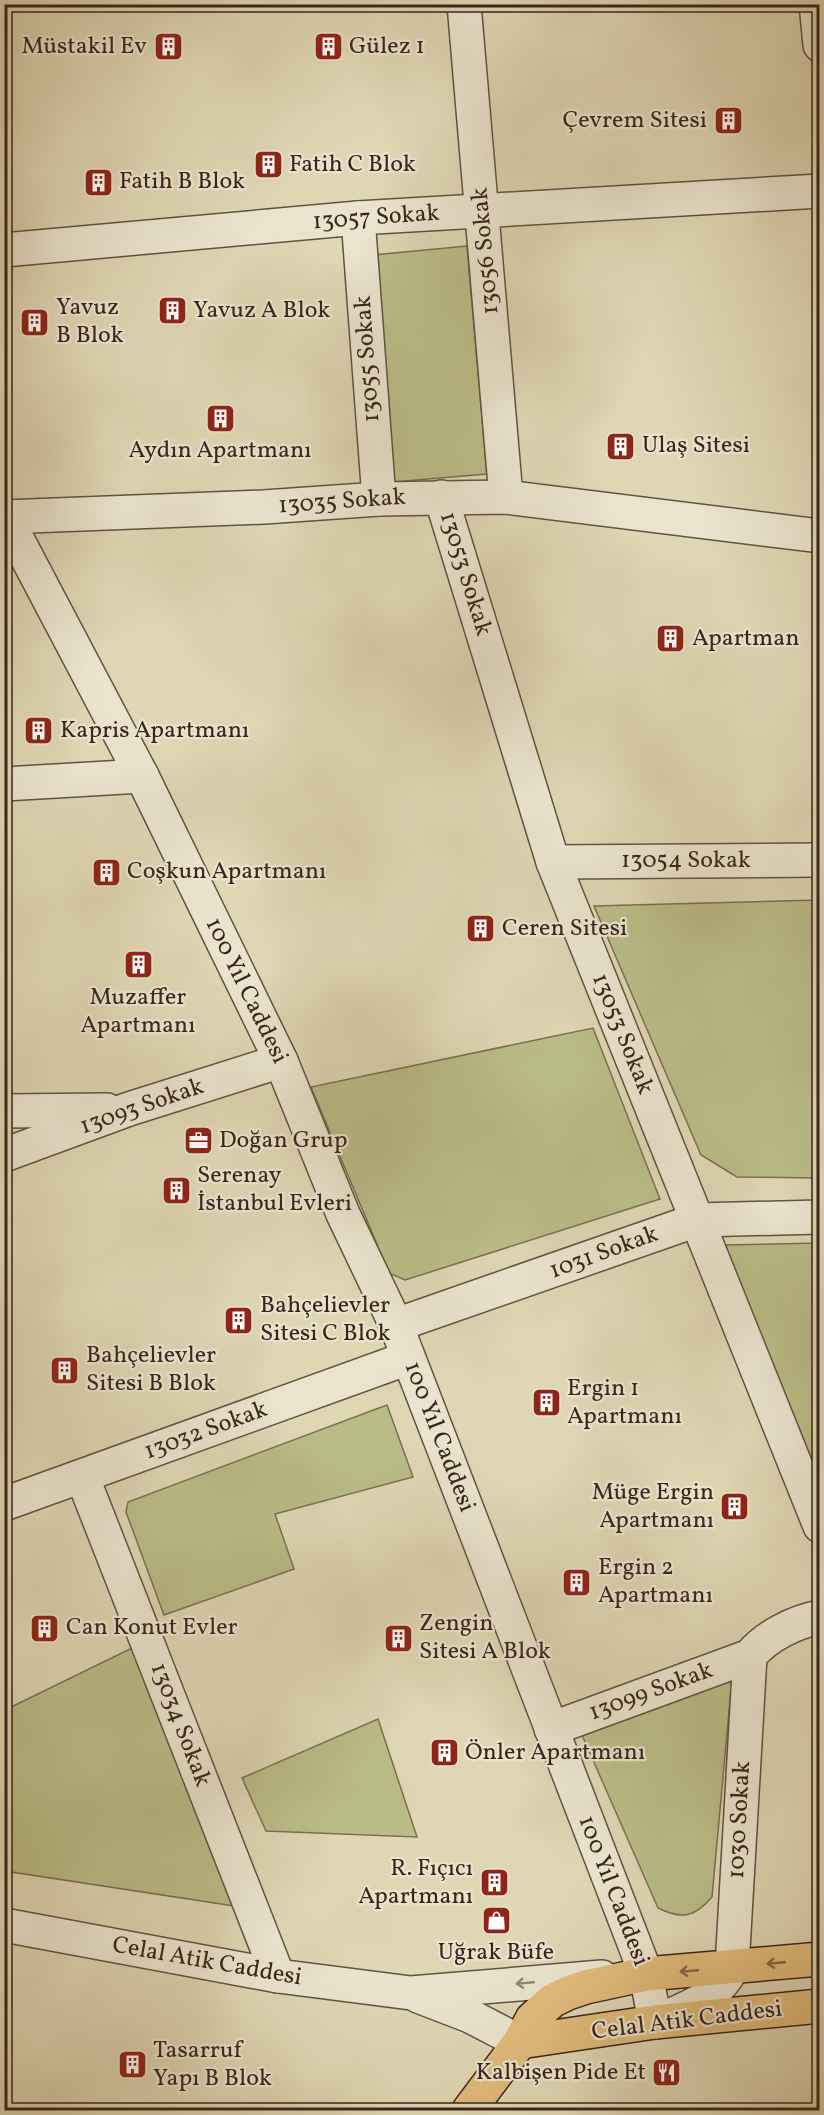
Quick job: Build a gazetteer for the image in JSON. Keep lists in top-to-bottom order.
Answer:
{
  "streets": {
    "main road": ["Celal Atik Caddesi"],
    "street": [
      "13057 Sokak",
      "13056 Sokak",
      "13055 Sokak",
      "13035 Sokak",
      "13053 Sokak",
      "13054 Sokak",
      "100 Yıl Caddesi",
      "13093 Sokak",
      "1031 Sokak",
      "13032 Sokak",
      "13099 Sokak",
      "13034 Sokak",
      "1030 Sokak"
    ]
  },
  "crossings": [
    ["13057 Sokak", "13056 Sokak"],
    ["13057 Sokak", "13055 Sokak"],
    ["13056 Sokak", "13035 Sokak"],
    ["13055 Sokak", "13035 Sokak"],
    ["13035 Sokak", "13053 Sokak"],
    ["13035 Sokak", "100 Yıl Caddesi"],
    ["13053 Sokak", "13054 Sokak"],
    ["13053 Sokak", "1031 Sokak"],
    ["100 Yıl Caddesi", "13093 Sokak"],
    ["100 Yıl Caddesi", "1031 Sokak"],
    ["100 Yıl Caddesi", "13032 Sokak"],
    ["100 Yıl Caddesi", "13099 Sokak"],
    ["100 Yıl Caddesi", "Celal Atik Caddesi"],
    ["13032 Sokak", "13034 Sokak"],
    ["13099 Sokak", "1030 Sokak"],
    ["13034 Sokak", "Celal Atik Caddesi"],
    ["1030 Sokak", "Celal Atik Caddesi"]
  ],
  "places": {
    "building": [
      "Müstakil Ev",
      "Gülez 1",
      "Çevrem Sitesi",
      "Fatih C Blok",
      "Fatih B Blok",
      "Yavuz A Blok",
      "Yavuz B Blok",
      "Aydın Apartmanı",
      "Ulaş Sitesi",
      "Apartman",
      "Kapris Apartmanı",
      "Coşkun Apartmanı",
      "Ceren Sitesi",
      "Muzaffer Apartmanı",
      "Serenay İstanbul Evleri",
      "Bahçelievler Sitesi C Blok",
      "Bahçelievler Sitesi B Blok",
      "Ergin 1 Apartmanı",
      "Müge Ergin Apartmanı",
      "Ergin 2 Apartmanı",
      "Can Konut Evler",
      "Zengin Sitesi A Blok",
      "Önler Apartmanı",
      "R. Fıçıcı Apartmanı",
      "Tasarruf Yapı B Blok"
    ],
    "office": ["Doğan Grup"],
    "shop": ["Uğrak Büfe"],
    "restaurant": ["Kalbişen Pide Et"]
  }
}
